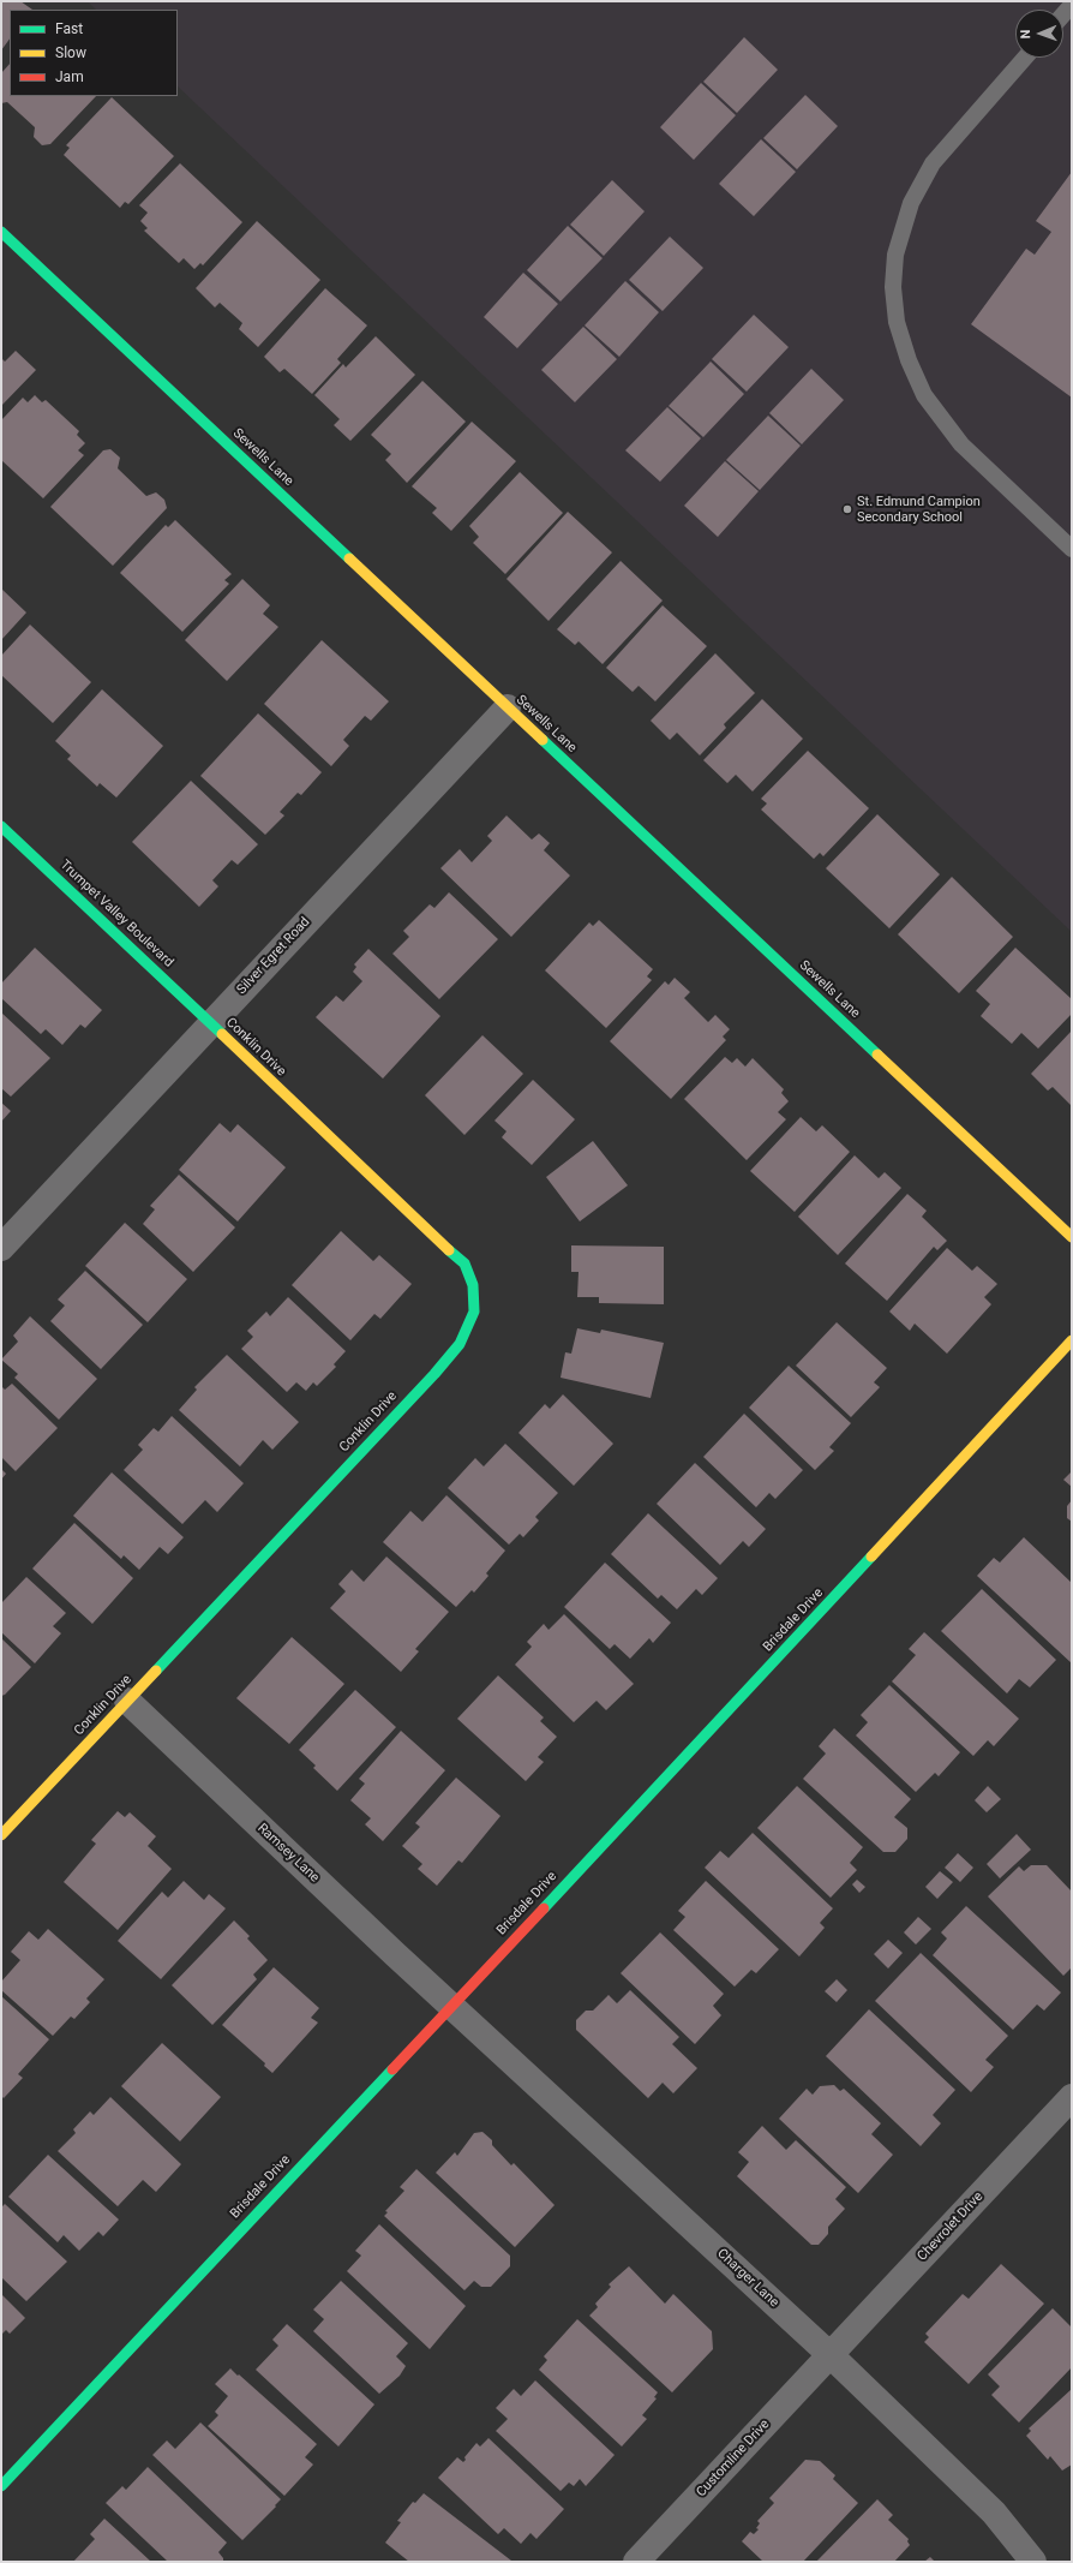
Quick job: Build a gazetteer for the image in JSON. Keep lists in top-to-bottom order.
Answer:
{
  "streets": {
    "street": [
      "Sewells Lane",
      "Trumpet Valley Boulevard",
      "Silver Egret Road",
      "Conklin Drive",
      "Brisdale Drive",
      "Ramsey Lane",
      "Chevrolet Drive",
      "Charger Lane",
      "Customline Drive"
    ]
  },
  "crossings": [
    ["Sewells Lane", "Silver Egret Road"],
    ["Trumpet Valley Boulevard", "Silver Egret Road"],
    ["Trumpet Valley Boulevard", "Conklin Drive"],
    ["Silver Egret Road", "Conklin Drive"],
    ["Conklin Drive", "Ramsey Lane"],
    ["Brisdale Drive", "Ramsey Lane"],
    ["Brisdale Drive", "Charger Lane"],
    ["Ramsey Lane", "Charger Lane"],
    ["Chevrolet Drive", "Charger Lane"],
    ["Chevrolet Drive", "Customline Drive"],
    ["Charger Lane", "Customline Drive"]
  ],
  "places": ["St. Edmund Campion Secondary School"],
  "legend": ["Fast", "Slow", "Jam"],
  "north": "left"
}
